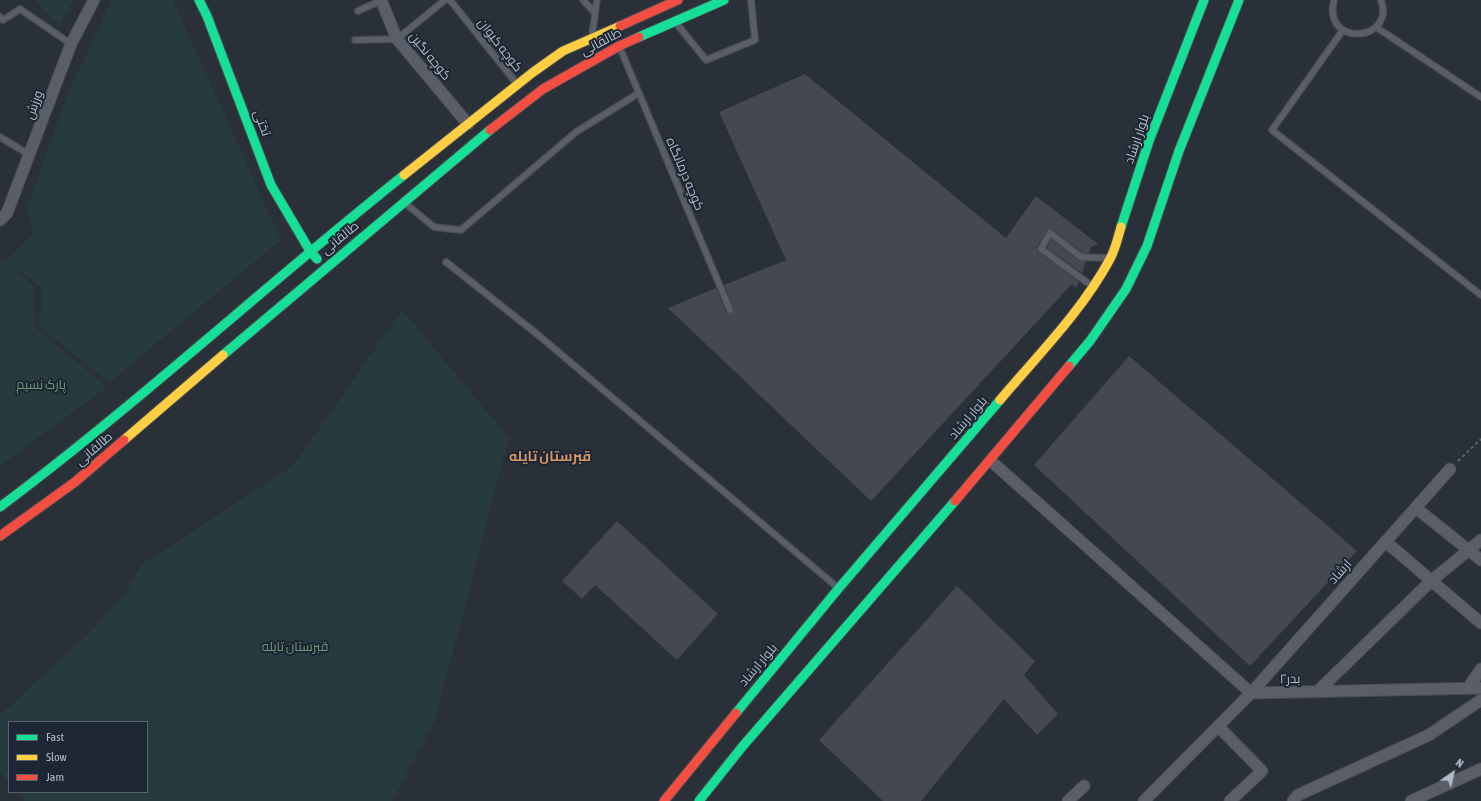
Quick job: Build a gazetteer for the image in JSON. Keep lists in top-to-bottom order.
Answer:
{
  "streets": {
    "main road": ["طالقانی", "تختی", "بلوار ارشاد"],
    "street": [
      "کوچه نگین",
      "ورزش",
      "ارشاد",
      "بدر۲"
    ],
    "lane": ["کوچه کیوان", "کوچه درمانگاه"]
  },
  "crossings": [
    ["طالقانی", "کوچه کیوان"],
    ["طالقانی", "کوچه نگین"],
    ["طالقانی", "تختی"],
    ["طالقانی", "کوچه درمانگاه"],
    ["ارشاد", "بدر۲"]
  ],
  "districts": ["قبرستان تایله"],
  "parks": ["پارک نسیم", "قبرستان تایله"],
  "legend": ["Fast", "Slow", "Jam"],
  "north": "top right"
}
